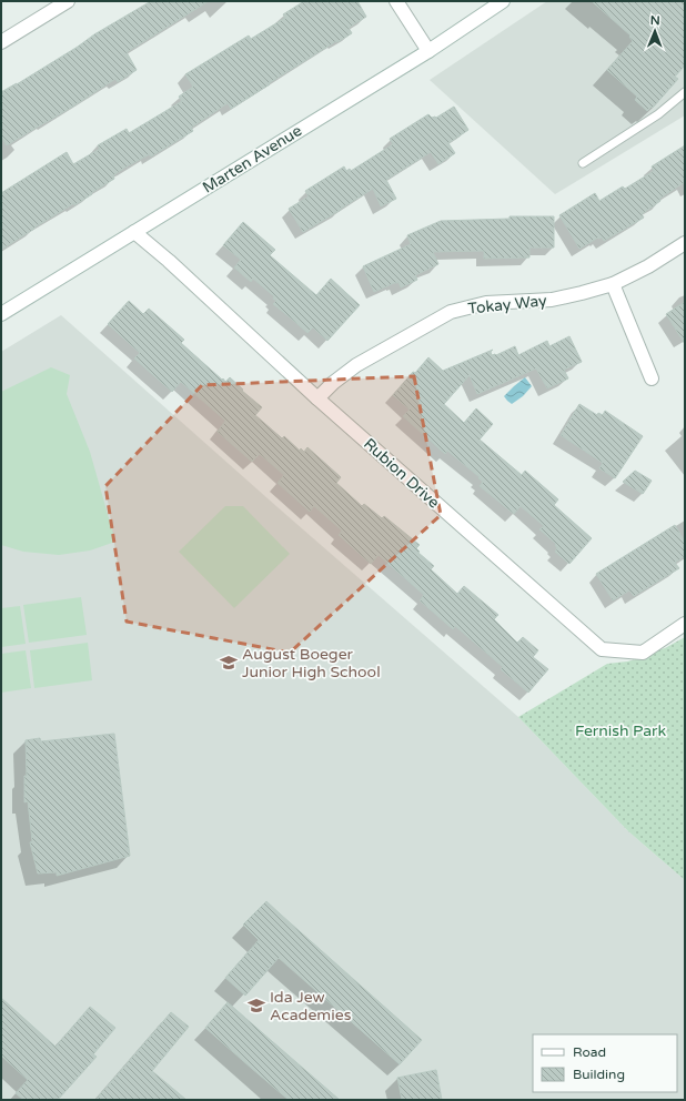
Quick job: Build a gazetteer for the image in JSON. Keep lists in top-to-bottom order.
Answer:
{
  "streets": {
    "street": ["Marten Avenue", "Tokay Way", "Rubion Drive"]
  },
  "crossings": [
    ["Marten Avenue", "Rubion Drive"],
    ["Tokay Way", "Rubion Drive"]
  ],
  "parks": ["Fernish Park"],
  "places": {
    "school or university": ["August Boeger Junior High School", "Ida Jew Academies"]
  },
  "legend": ["Road", "Building"],
  "north": "top"
}
